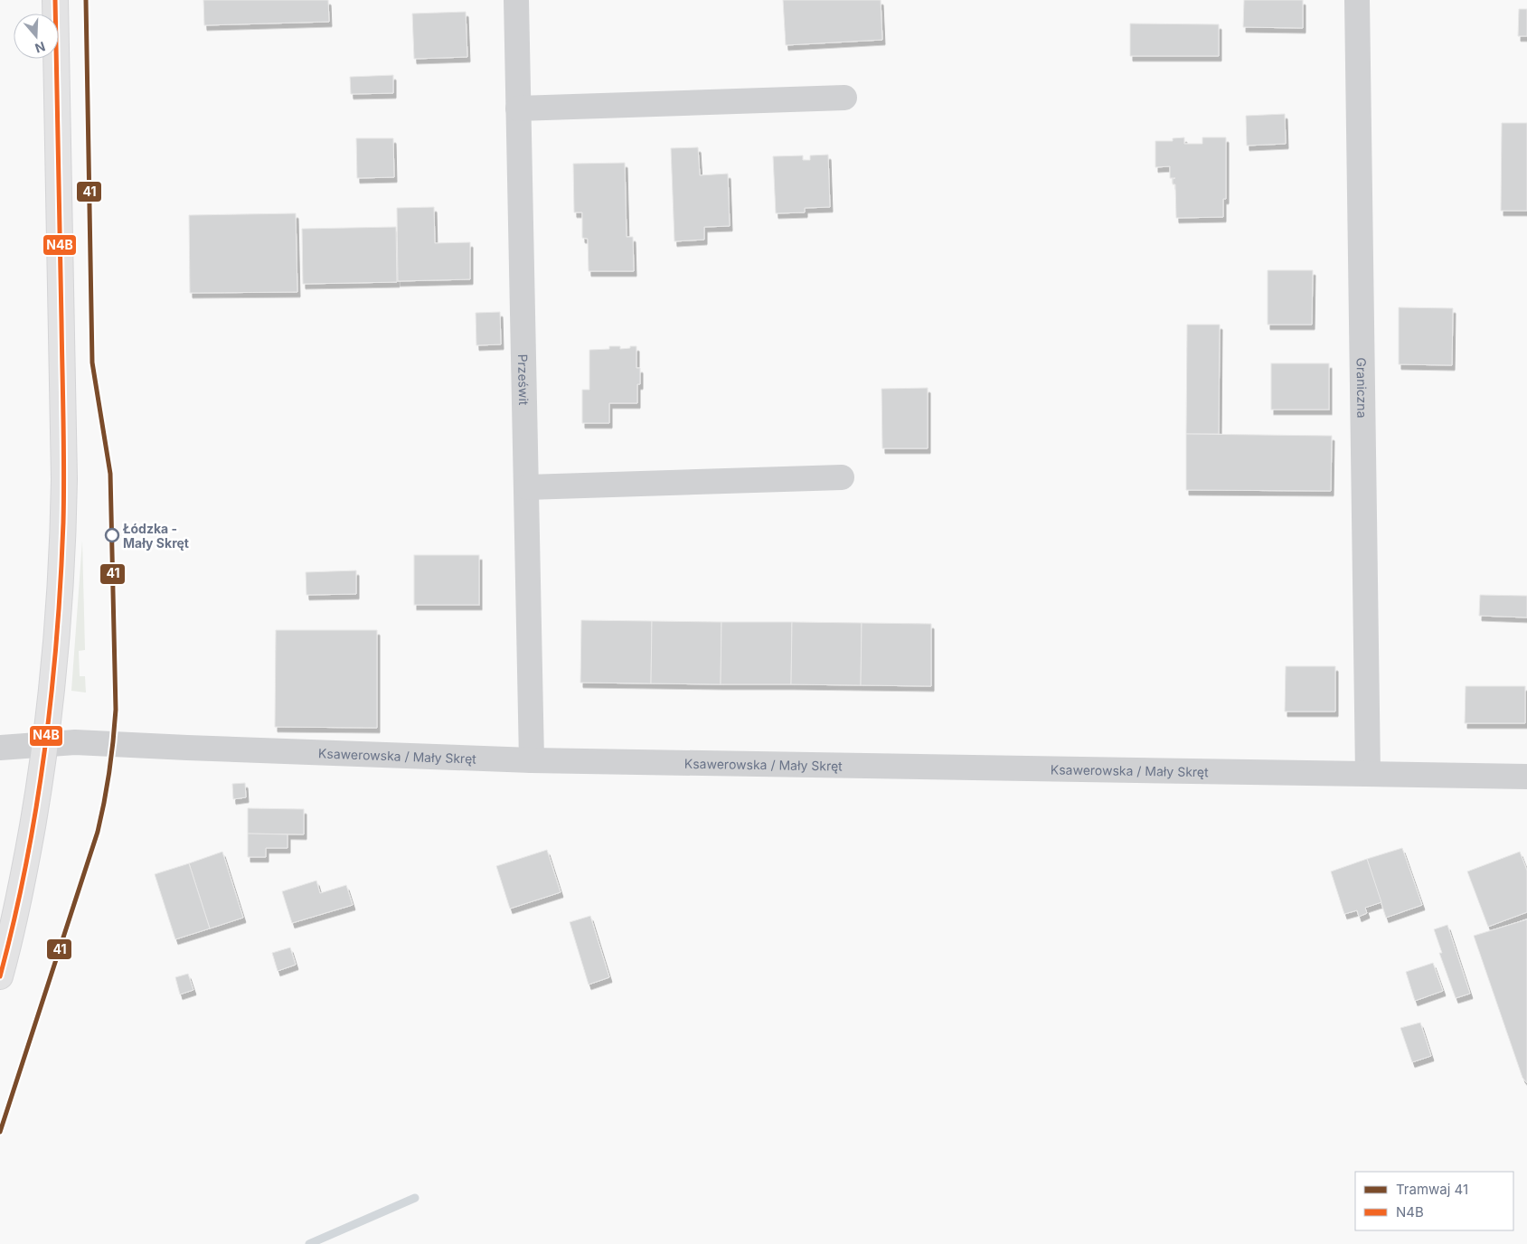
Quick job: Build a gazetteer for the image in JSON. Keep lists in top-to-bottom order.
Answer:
{
  "streets": {
    "street": ["Prześwit", "Graniczna", "Ksawerowska / Mały Skręt"]
  },
  "crossings": [
    ["Prześwit", "Ksawerowska / Mały Skręt"],
    ["Graniczna", "Ksawerowska / Mały Skręt"]
  ],
  "places": ["Łódzka - Mały Skręt"],
  "lines": ["tram line 41", "transit line N4B"],
  "legend": ["Tramwaj 41", "N4B"],
  "north": "bottom"
}
